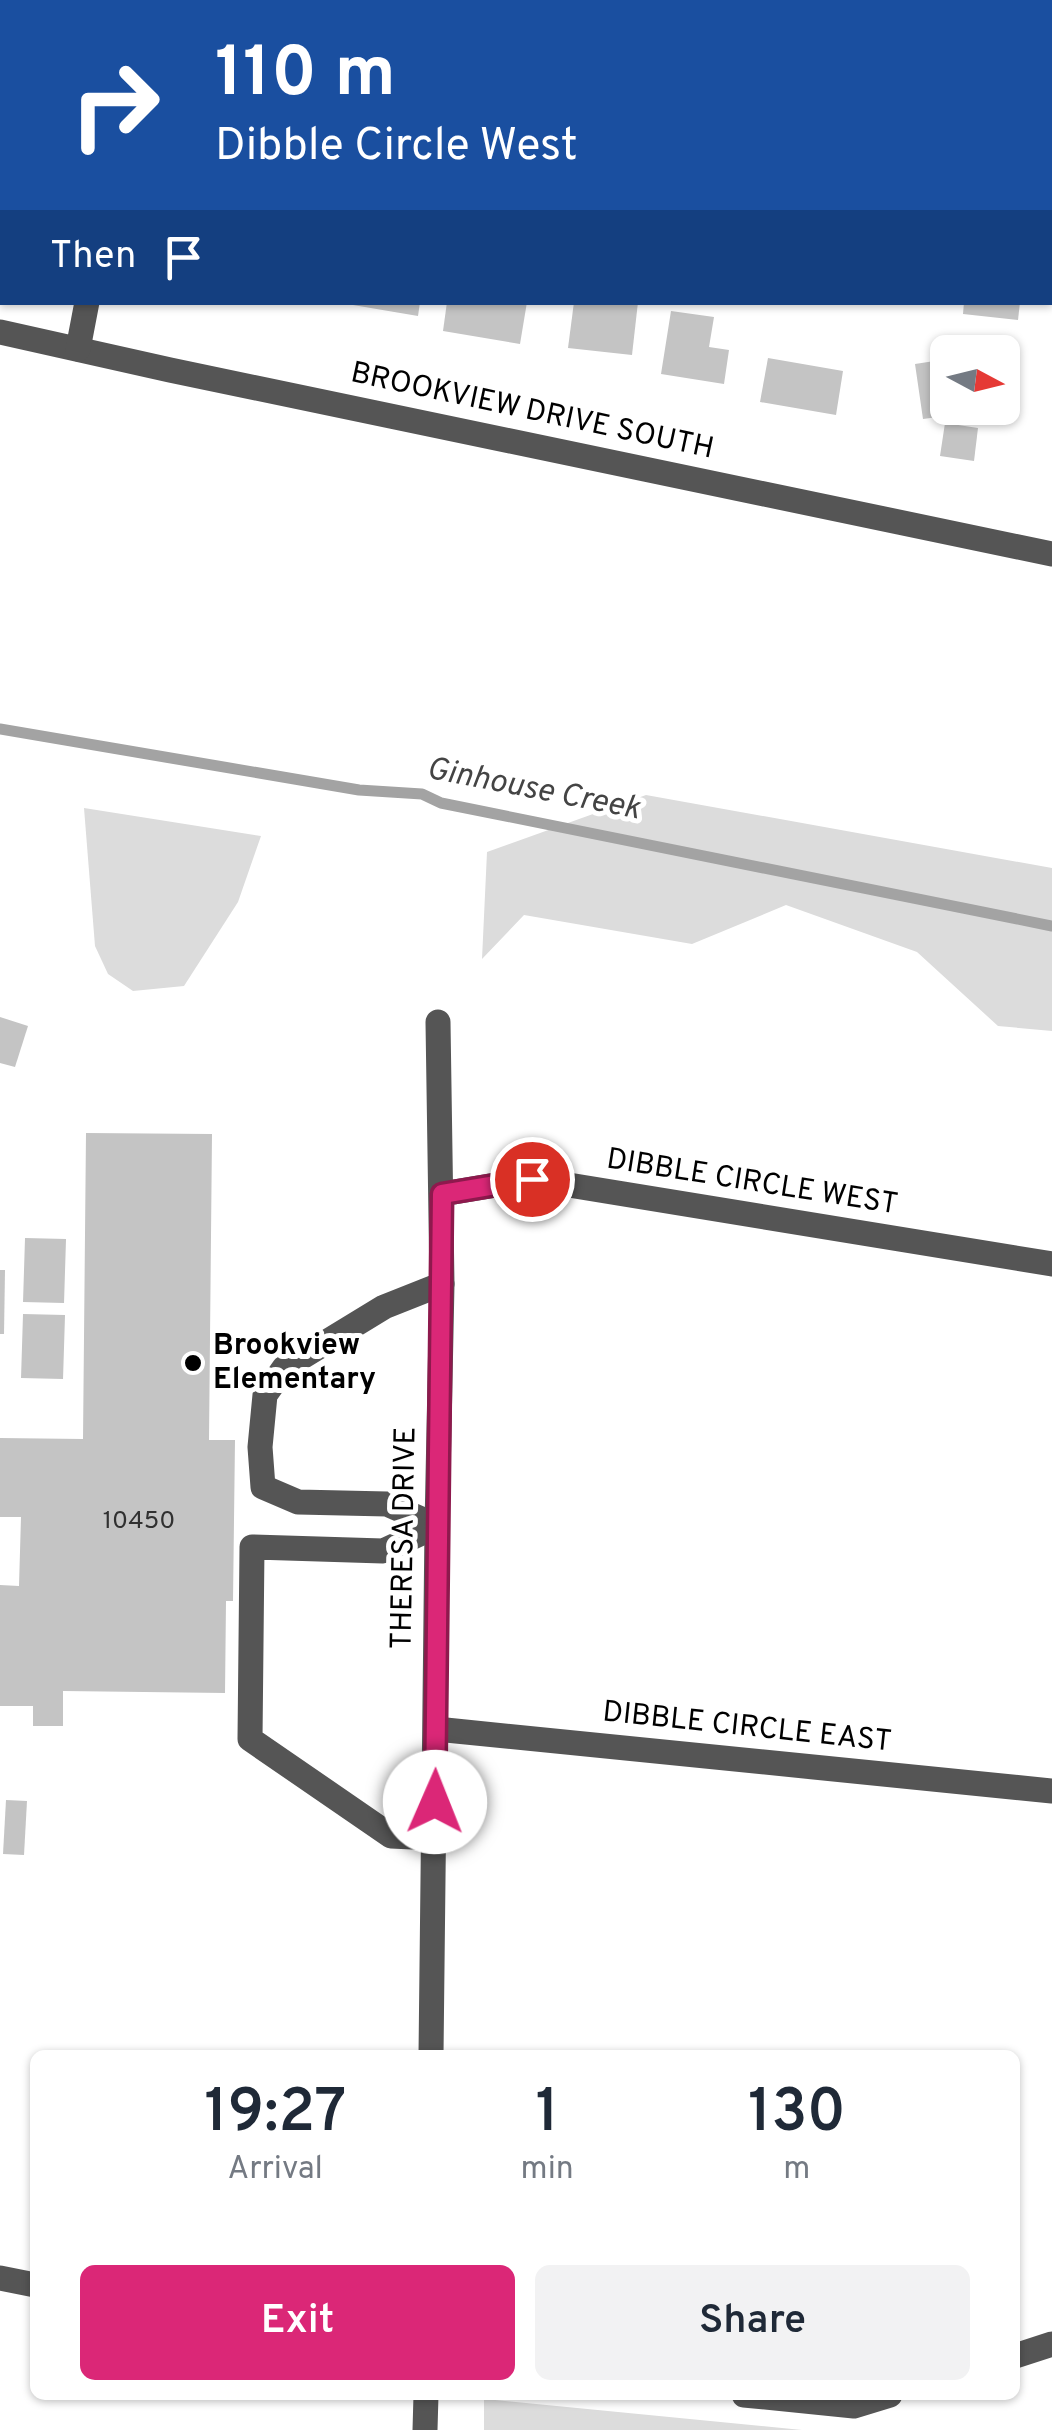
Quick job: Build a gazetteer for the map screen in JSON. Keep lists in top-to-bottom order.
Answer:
{
  "streets": {
    "street": [
      "BROOKVIEW DRIVE SOUTH",
      "DIBBLE CIRCLE WEST",
      "THERESA DRIVE",
      "DIBBLE CIRCLE EAST"
    ]
  },
  "crossings": [
    ["DIBBLE CIRCLE WEST", "THERESA DRIVE"],
    ["THERESA DRIVE", "DIBBLE CIRCLE EAST"]
  ],
  "water": ["Ginhouse Creek"],
  "places": ["Brookview Elementary"],
  "house_numbers": ["10450"],
  "north": "right",
  "page": {
    "turn": ["110 m", "Dibble Circle West"],
    "then": "Then",
    "eta": [
      "19:27",
      "Arrival",
      "1",
      "min",
      "130",
      "m"
    ],
    "buttons": ["Exit", "Share"]
  }
}
